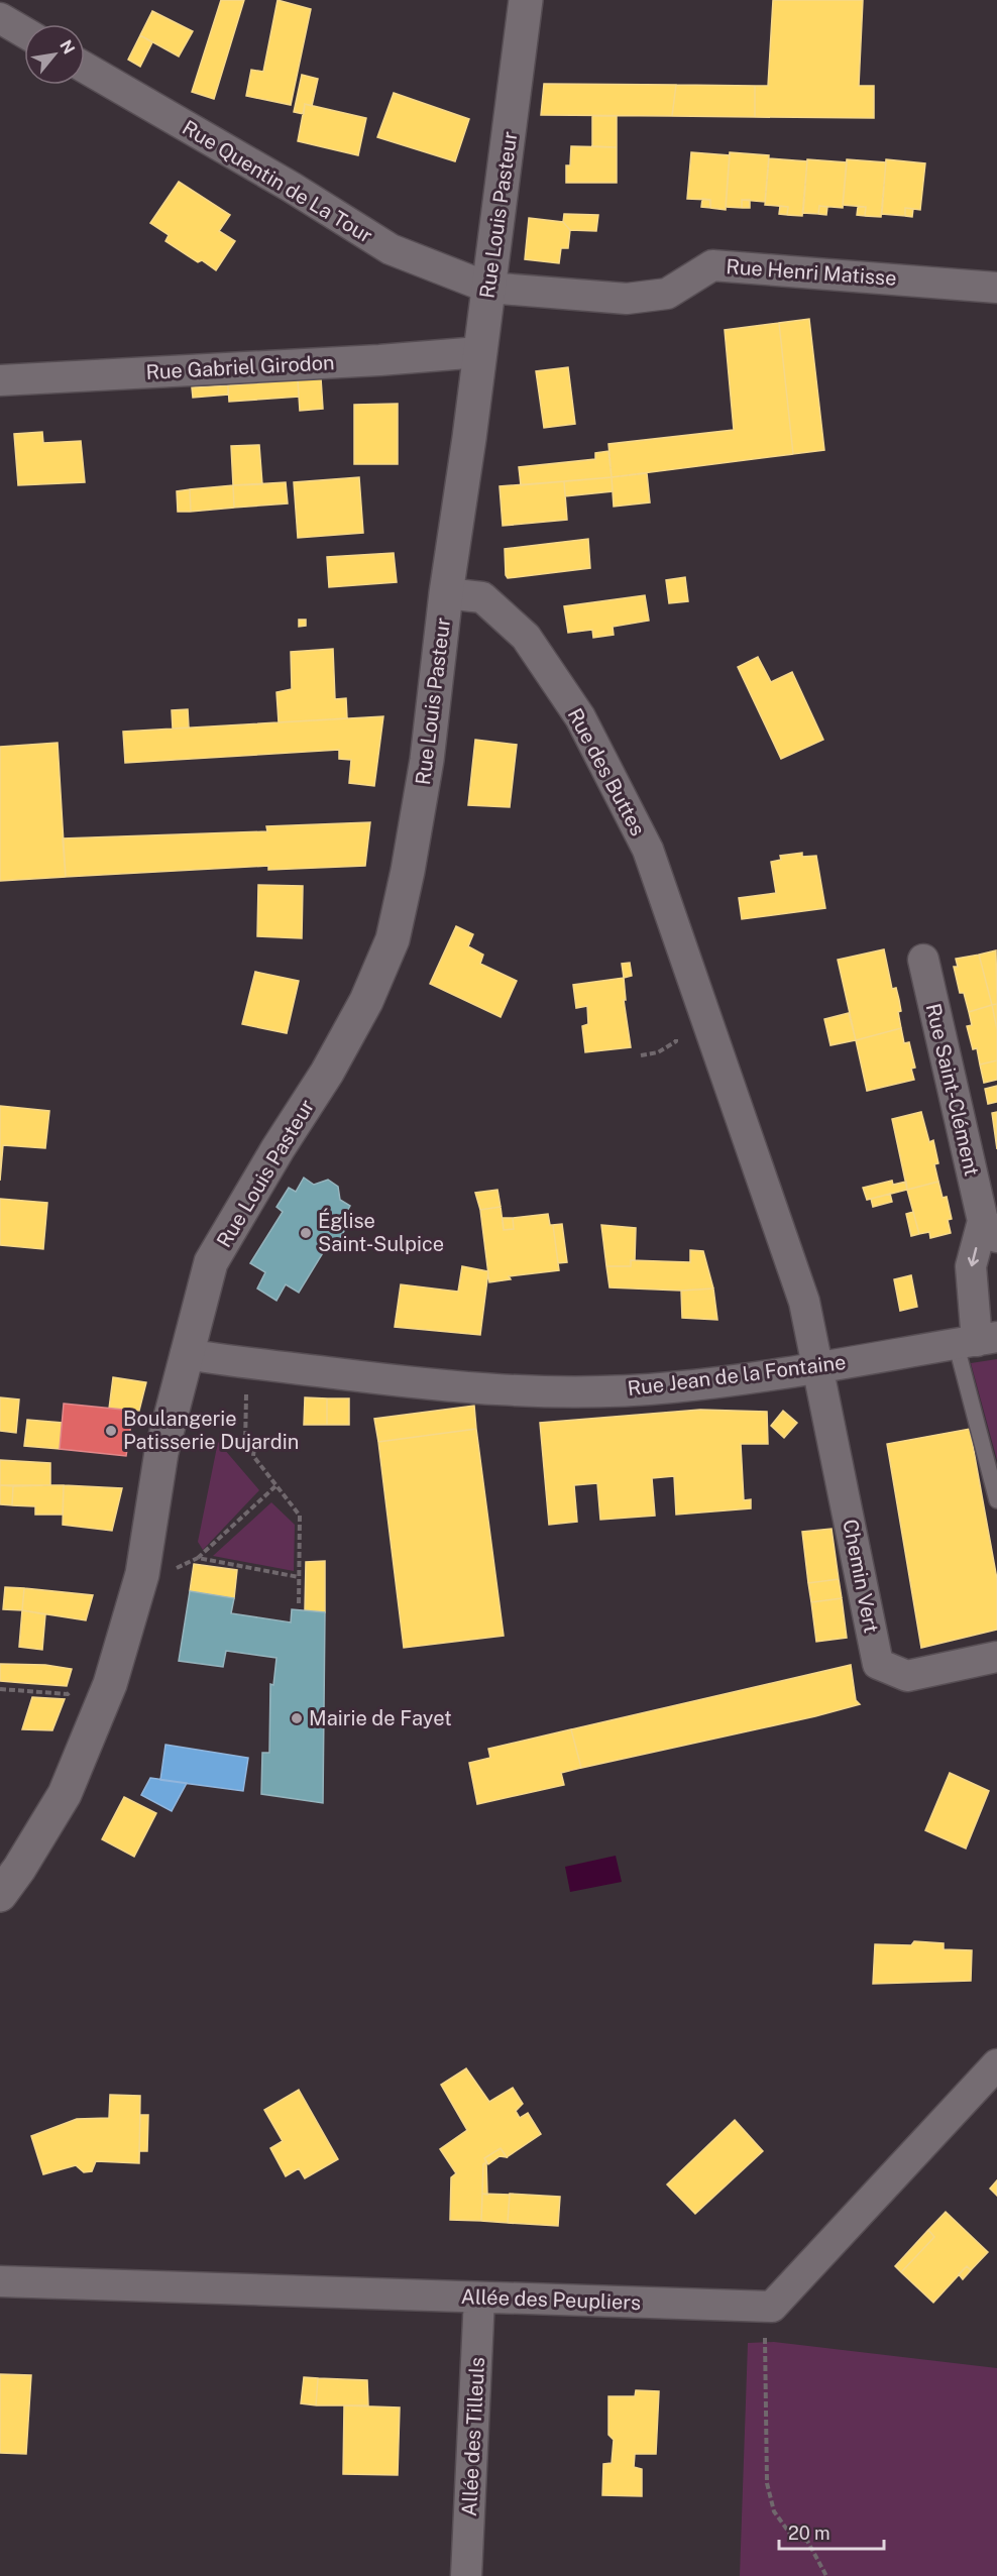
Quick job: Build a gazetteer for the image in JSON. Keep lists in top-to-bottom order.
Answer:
{
  "streets": {
    "main road": ["Rue Louis Pasteur"],
    "street": [
      "Rue Quentin de La Tour",
      "Rue Henri Matisse",
      "Rue Gabriel Girodon",
      "Rue des Buttes",
      "Rue Saint-Clément",
      "Rue Jean de la Fontaine",
      "Chemin Vert",
      "Allée des Peupliers",
      "Allée des Tilleuls"
    ]
  },
  "crossings": [
    ["Rue Quentin de La Tour", "Rue Louis Pasteur"],
    ["Rue Quentin de La Tour", "Rue Henri Matisse"],
    ["Rue Louis Pasteur", "Rue Henri Matisse"],
    ["Rue Louis Pasteur", "Rue Gabriel Girodon"],
    ["Rue Louis Pasteur", "Rue des Buttes"],
    ["Rue Louis Pasteur", "Rue Jean de la Fontaine"],
    ["Rue des Buttes", "Rue Jean de la Fontaine"],
    ["Rue des Buttes", "Chemin Vert"],
    ["Rue Saint-Clément", "Rue Jean de la Fontaine"],
    ["Rue Jean de la Fontaine", "Chemin Vert"],
    ["Allée des Peupliers", "Allée des Tilleuls"]
  ],
  "places": ["Église Saint-Sulpice", "Boulangerie Patisserie Dujardin", "Mairie de Fayet"],
  "scale_bar": "20 m",
  "north": "top right"
}
